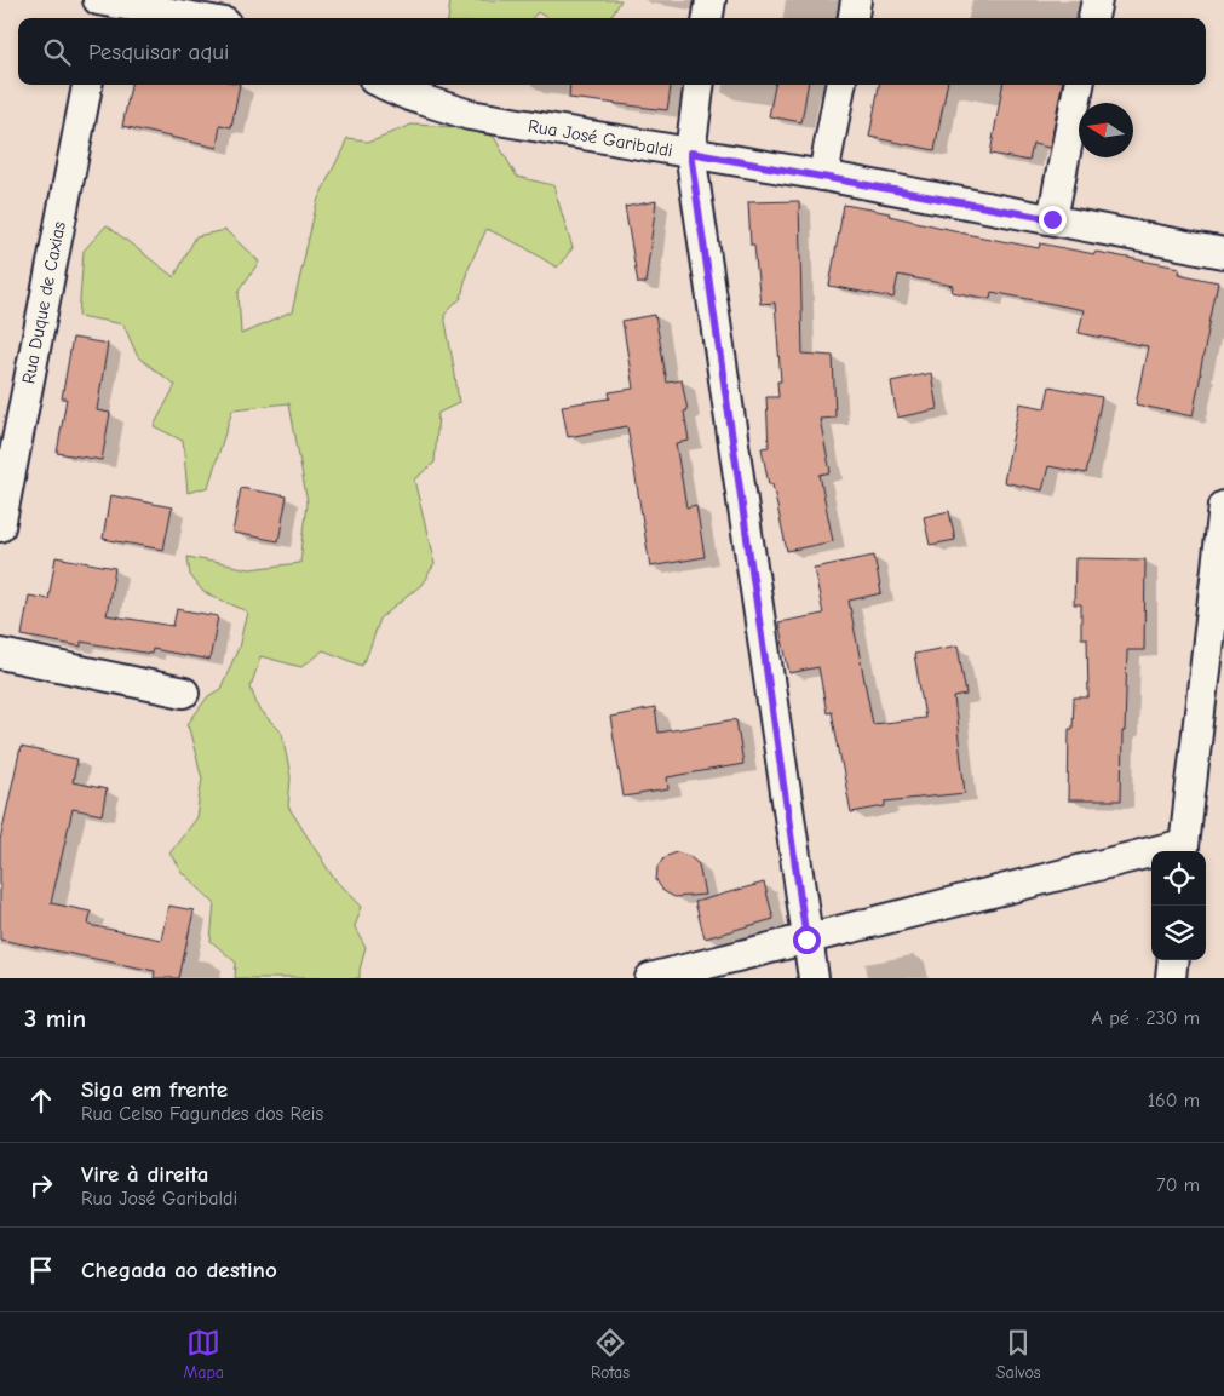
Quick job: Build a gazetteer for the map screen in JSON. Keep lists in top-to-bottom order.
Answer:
{
  "streets": {
    "street": ["Rua José Garibaldi", "Rua Duque de Caxias"]
  },
  "north": "left",
  "page": {
    "search": "Pesquisar aqui",
    "heading": ["3 min", "A pé · 230 m"],
    "list": [
      ["Siga em frente", "Rua Celso Fagundes dos Reis", "160 m"],
      ["Vire à direita", "Rua José Garibaldi", "70 m"],
      "Chegada ao destino"
    ],
    "nav": ["Mapa", "Rotas", "Salvos"]
  }
}
